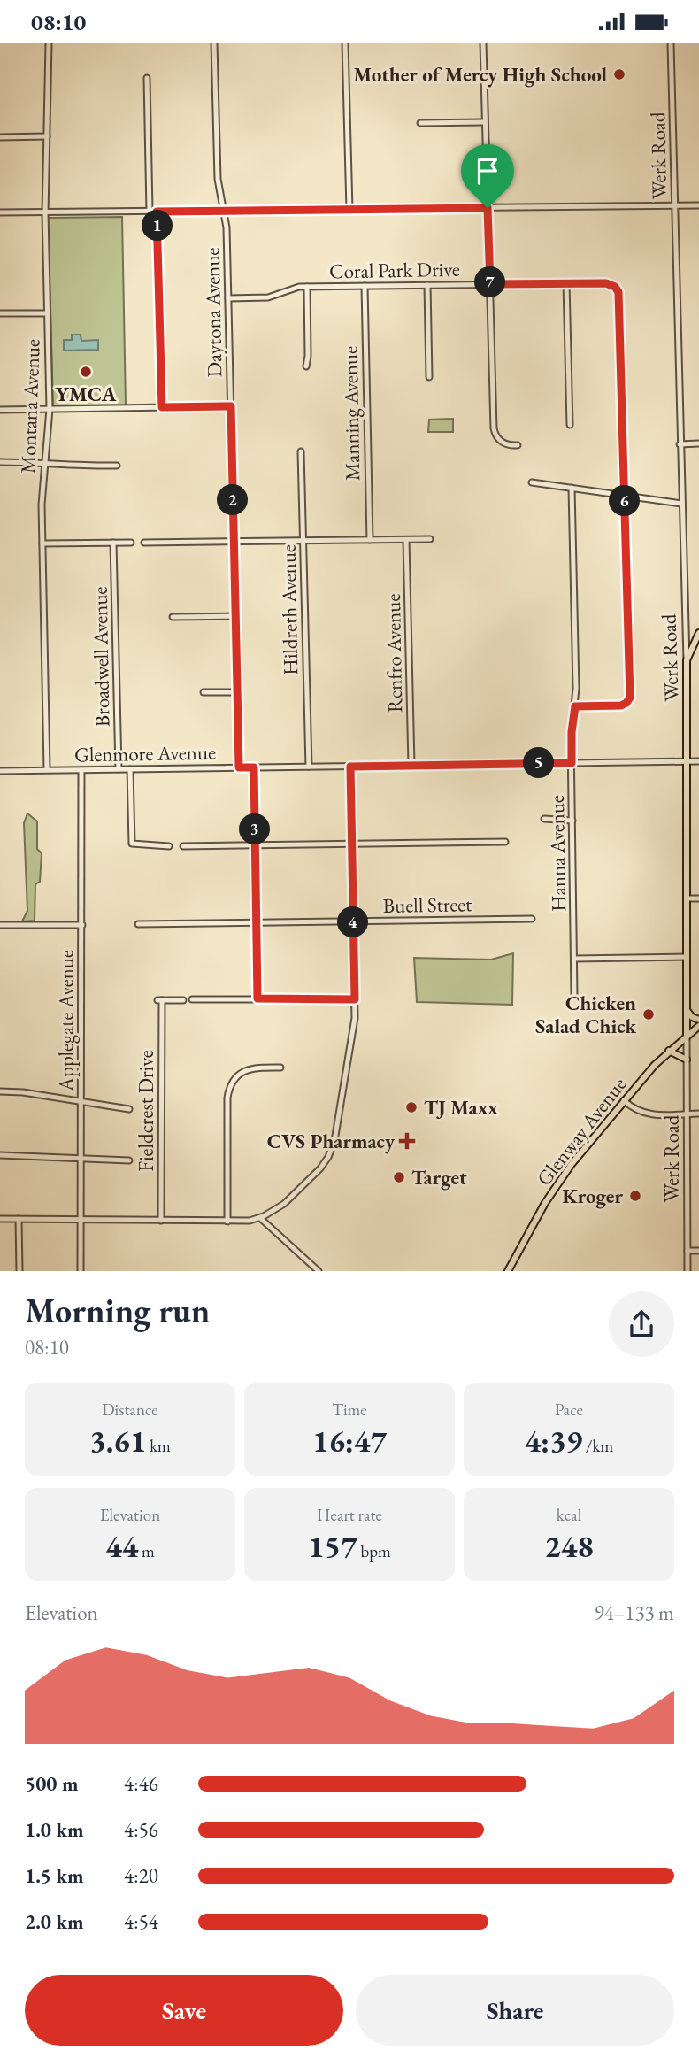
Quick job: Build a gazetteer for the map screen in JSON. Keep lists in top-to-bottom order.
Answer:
{
  "streets": {
    "main road": ["Werk Road", "Glenway Avenue"],
    "street": [
      "Coral Park Drive",
      "Daytona Avenue",
      "Montana Avenue",
      "Manning Avenue",
      "Hildreth Avenue",
      "Renfro Avenue",
      "Broadwell Avenue",
      "Glenmore Avenue",
      "Hanna Avenue",
      "Buell Street",
      "Applegate Avenue",
      "Fieldcrest Drive"
    ]
  },
  "crossings": [
    ["Werk Road", "Glenmore Avenue"],
    ["Werk Road", "Glenway Avenue"],
    ["Coral Park Drive", "Daytona Avenue"],
    ["Coral Park Drive", "Manning Avenue"],
    ["Daytona Avenue", "Glenmore Avenue"],
    ["Montana Avenue", "Glenmore Avenue"],
    ["Hildreth Avenue", "Glenmore Avenue"],
    ["Renfro Avenue", "Glenmore Avenue"],
    ["Broadwell Avenue", "Glenmore Avenue"],
    ["Glenmore Avenue", "Hanna Avenue"],
    ["Glenmore Avenue", "Applegate Avenue"]
  ],
  "places": {
    "other": [
      "Mother of Mercy High School",
      "YMCA",
      "Chicken Salad Chick",
      "TJ Maxx",
      "Target",
      "Kroger"
    ],
    "health": ["CVS Pharmacy"]
  },
  "page": {
    "status": "08:10",
    "pins": [
      "1",
      "7",
      "2",
      "6",
      "5",
      "3",
      "4"
    ],
    "heading": ["Morning run", "08:10"],
    "stats": [
      ["Distance", "3.61 km"],
      ["Time", "16:47"],
      ["Pace", "4:39 /km"],
      ["Elevation", "44 m"],
      ["Heart rate", "157 bpm"],
      ["kcal", "248"]
    ],
    "chart": ["Elevation", "94–133 m"],
    "list": [
      {
        "name": "500 m",
        "note": "4:46"
      },
      {
        "name": "1.0 km",
        "note": "4:56"
      },
      {
        "name": "1.5 km",
        "note": "4:20"
      },
      {
        "name": "2.0 km",
        "note": "4:54"
      }
    ],
    "buttons": ["Save", "Share"]
  }
}
